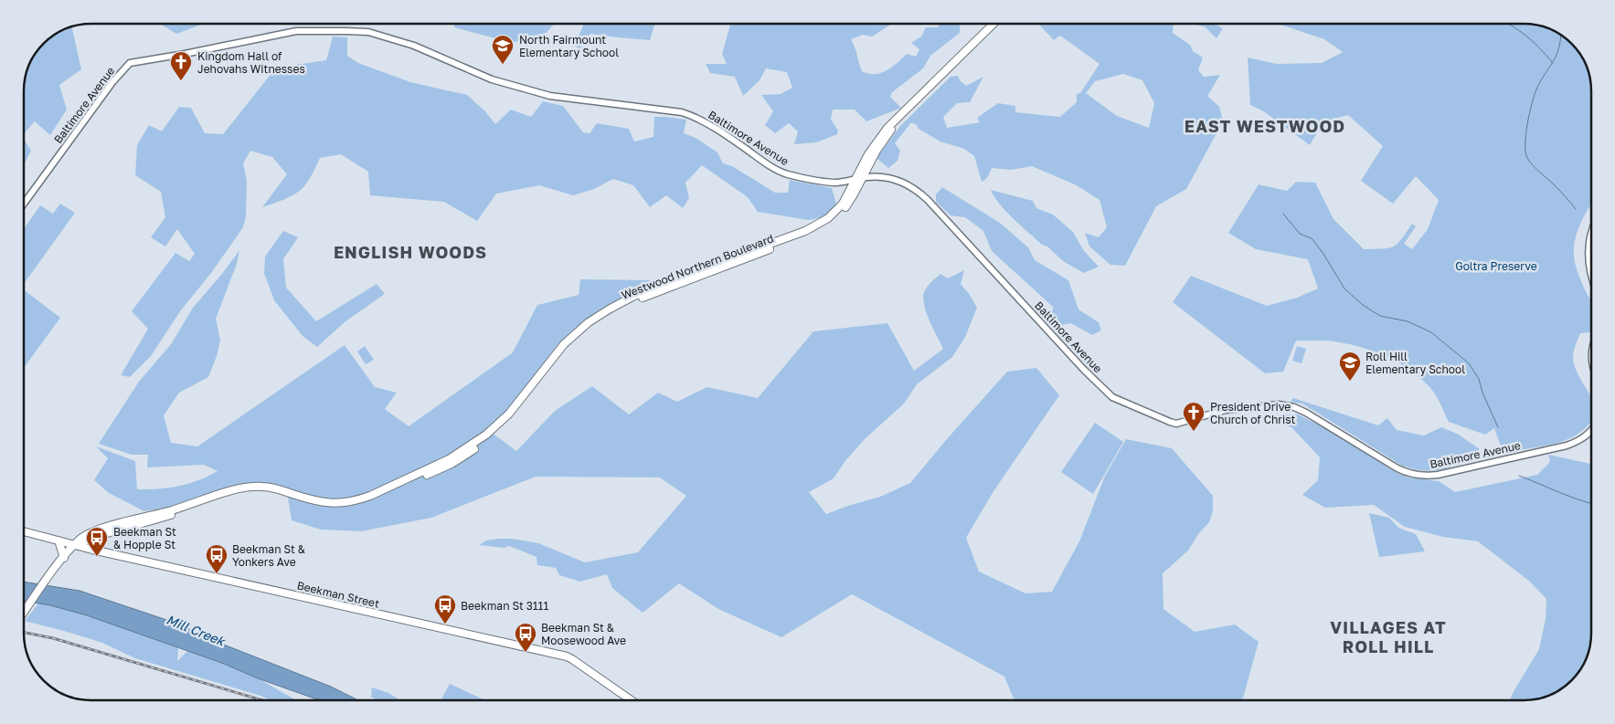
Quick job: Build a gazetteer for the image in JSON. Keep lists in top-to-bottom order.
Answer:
{
  "streets": {
    "main road": ["Westwood Northern Boulevard", "Beekman Street"],
    "street": ["Baltimore Avenue"]
  },
  "crossings": [
    ["Baltimore Avenue", "Westwood Northern Boulevard"],
    ["Westwood Northern Boulevard", "Beekman Street"]
  ],
  "districts": ["EAST WESTWOOD", "ENGLISH WOODS", "VILLAGES AT ROLL HILL"],
  "water": ["Mill Creek"],
  "parks": ["Goltra Preserve"],
  "places": {
    "school or university": ["North Fairmount Elementary School", "Roll Hill Elementary School"],
    "church": ["Kingdom Hall of Jehovahs Witnesses", "President Drive Church of Christ"],
    "bus stop": [
      "Beekman St & Hopple St",
      "Beekman St & Yonkers Ave",
      "Beekman St 3111",
      "Beekman St & Moosewood Ave"
    ]
  }
}
